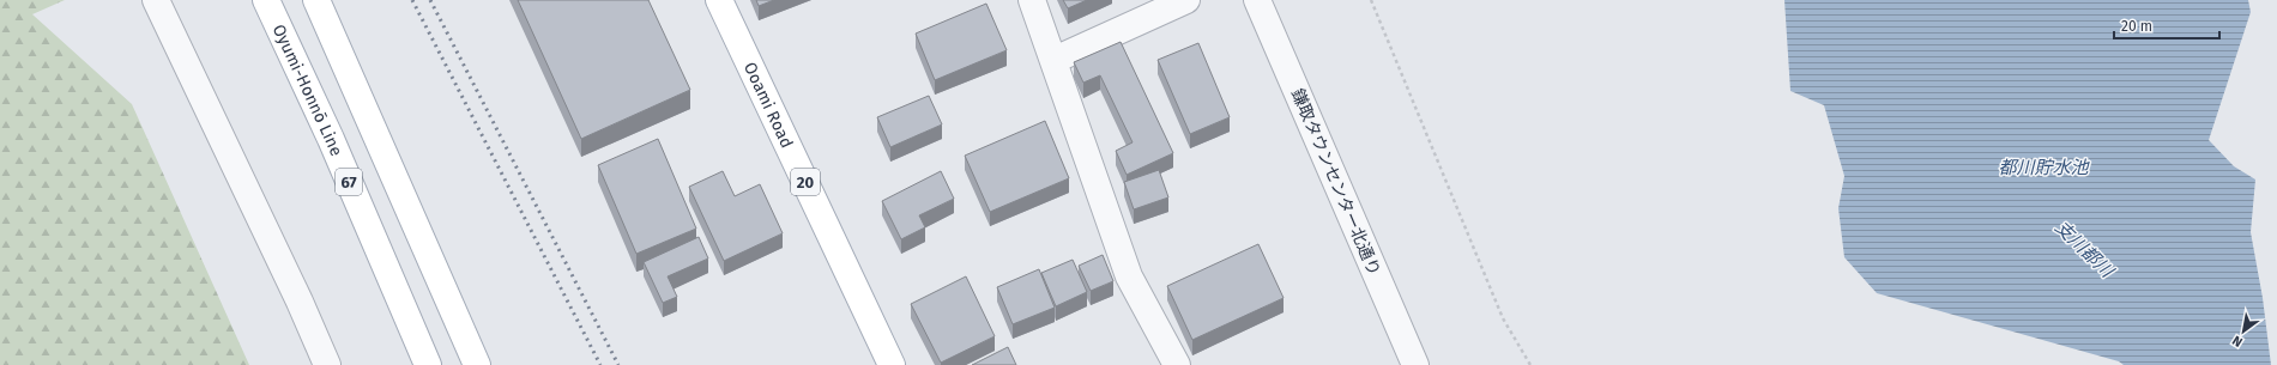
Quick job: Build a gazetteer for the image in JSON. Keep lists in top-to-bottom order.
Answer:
{
  "streets": {
    "main road": [
      "Oyumi-Honnō Line",
      "Ooami Road",
      "67",
      "20"
    ],
    "street": ["鎌取タウンセンター北通り"]
  },
  "water": ["都川貯水池", "支川都川"],
  "scale_bar": "20 m",
  "north": "bottom left"
}
